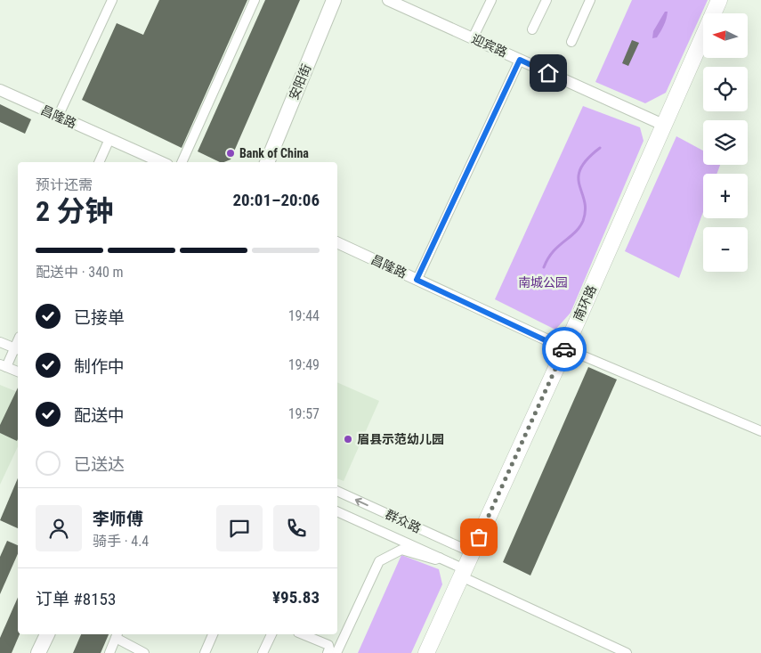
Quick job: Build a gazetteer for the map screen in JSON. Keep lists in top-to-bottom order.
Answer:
{
  "streets": {
    "highway": ["南环路"],
    "main road": ["安阳街"],
    "street": ["迎宾路", "昌隆路", "群众路"]
  },
  "crossings": [
    ["迎宾路", "南环路"],
    ["昌隆路", "南环路"],
    ["南环路", "群众路"]
  ],
  "parks": ["南城公园"],
  "places": ["Bank of China", "眉县示范幼儿园"],
  "north": "left",
  "page": {
    "map_buttons": ["+", "−"],
    "heading": ["2 分钟", "预计还需", "20:01–20:06"],
    "panel": [
      "李师傅",
      "骑手 · 4.4",
      "订单 #8153",
      "¥95.83"
    ],
    "bar": "配送中 · 340 m",
    "list": [
      ["已接单", "19:44"],
      ["制作中", "19:49"],
      ["配送中", "19:57"],
      "已送达"
    ]
  }
}
